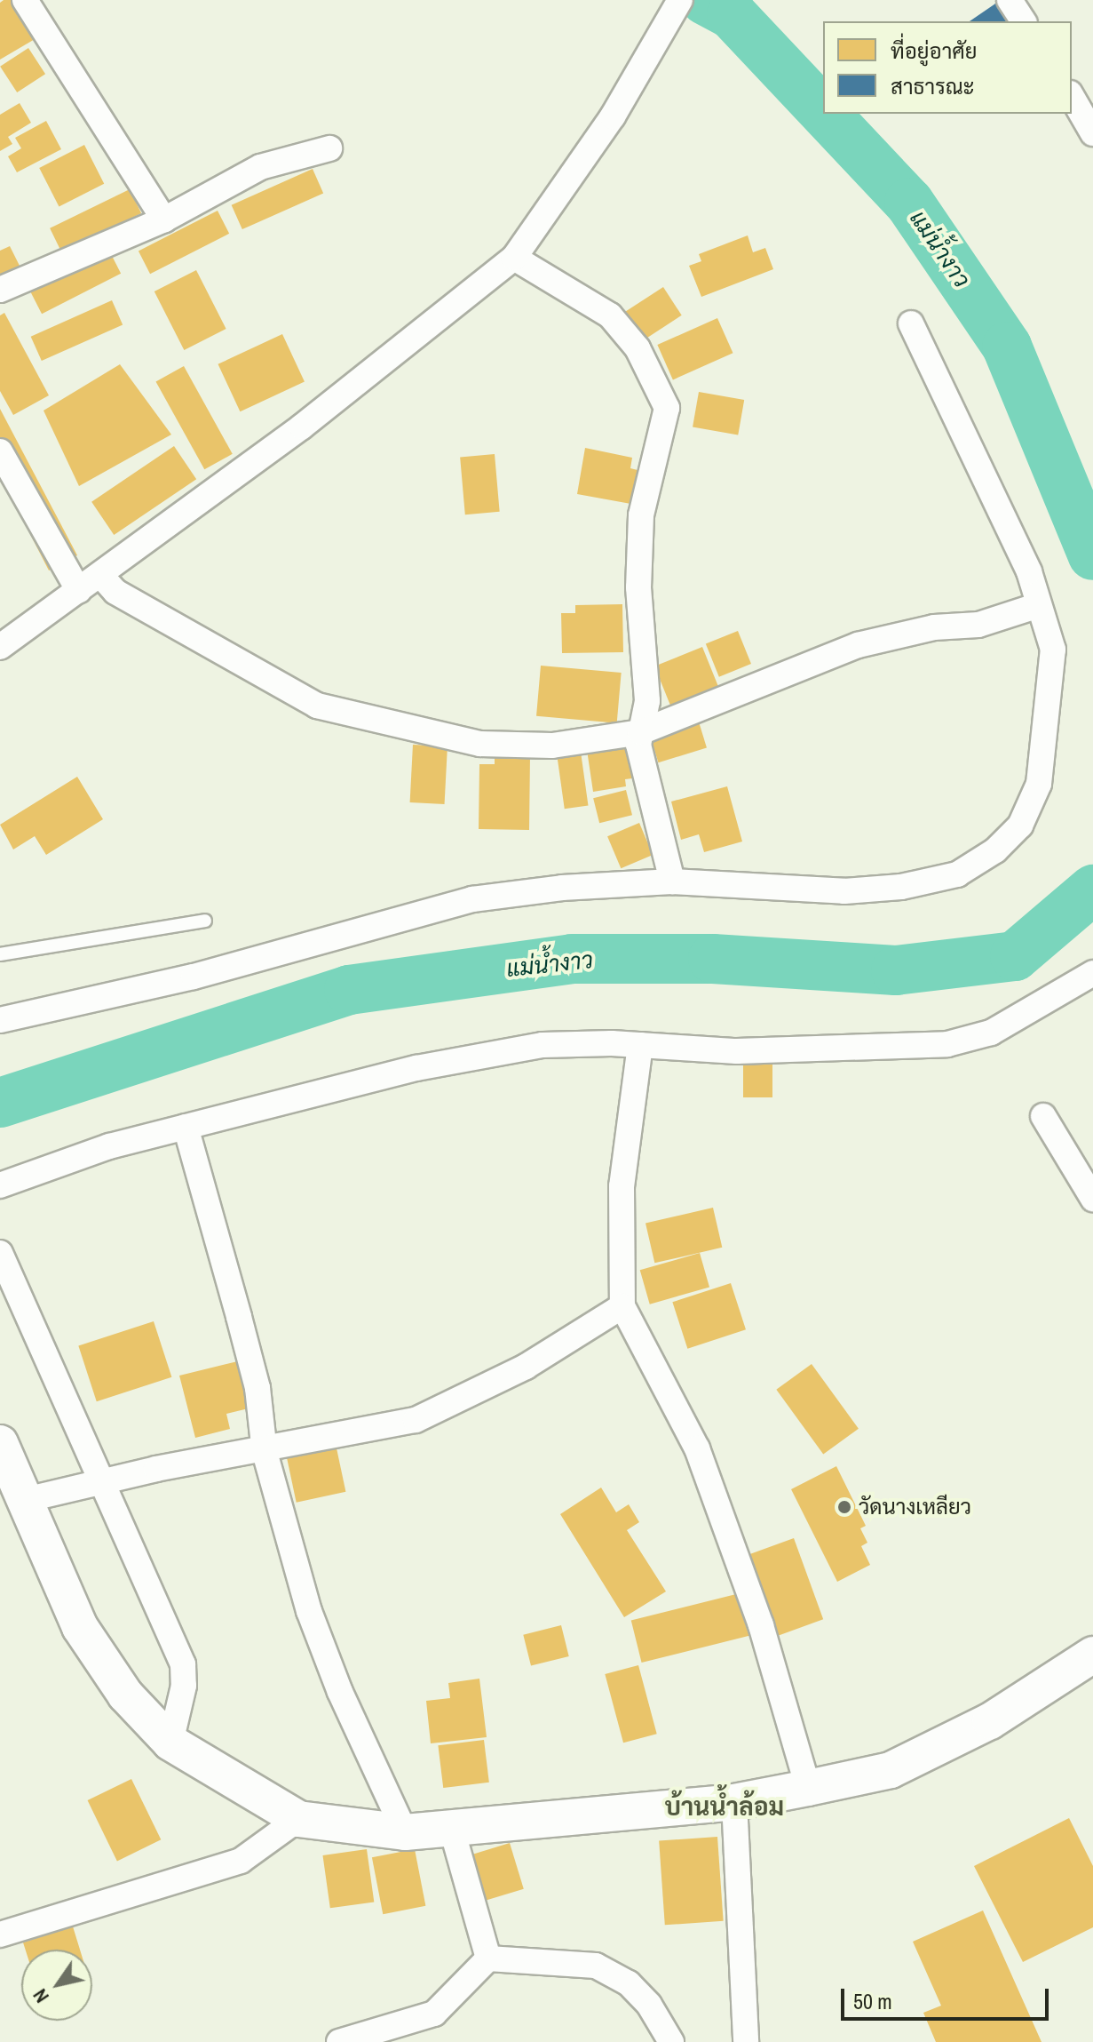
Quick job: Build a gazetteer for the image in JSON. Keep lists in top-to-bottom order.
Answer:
{
  "districts": ["บ้านน้ำล้อม"],
  "water": ["แม่น้ำงาว"],
  "places": ["วัดนางเหลียว"],
  "legend": ["ที่อยู่อาศัย", "สาธารณะ"],
  "scale_bar": "50 m",
  "north": "bottom left"
}
